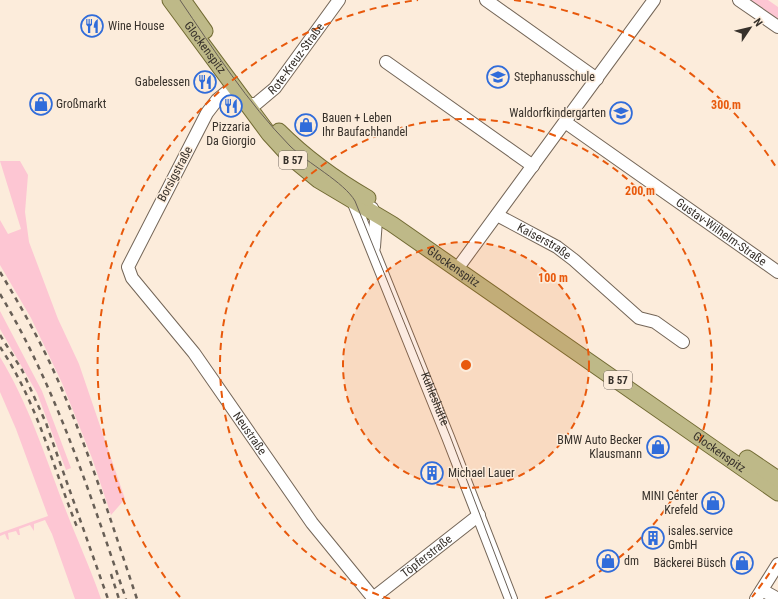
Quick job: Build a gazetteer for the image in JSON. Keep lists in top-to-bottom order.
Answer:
{
  "streets": {
    "main road": ["Glockenspitz", "B 57"],
    "street": [
      "Rote-Kreuz-Straße",
      "Borsigstraße",
      "Gustav-Wilhelm-Straße",
      "Kaiserstraße",
      "Kuhleshütte",
      "Neustraße",
      "Töpferstraße"
    ]
  },
  "crossings": [
    ["Glockenspitz", "Rote-Kreuz-Straße"],
    ["Glockenspitz", "Borsigstraße"],
    ["Glockenspitz", "Kuhleshütte"],
    ["Borsigstraße", "Neustraße"],
    ["Kuhleshütte", "Töpferstraße"],
    ["Neustraße", "Töpferstraße"]
  ],
  "places": {
    "restaurant": ["Wine House", "Gabelessen", "Pizzaria Da Giorgio"],
    "school or university": ["Stephanusschule", "Waldorfkindergarten"],
    "shop": [
      "Großmarkt",
      "Bauen + Leben Ihr Baufachhandel",
      "BMW Auto Becker Klausmann",
      "MINI Center Krefeld",
      "dm",
      "Bäckerei Büsch"
    ],
    "building": ["Michael Lauer", "isales.service GmbH"]
  },
  "north": "top right",
  "rings": ["300 m", "200 m", "100 m"]
}
